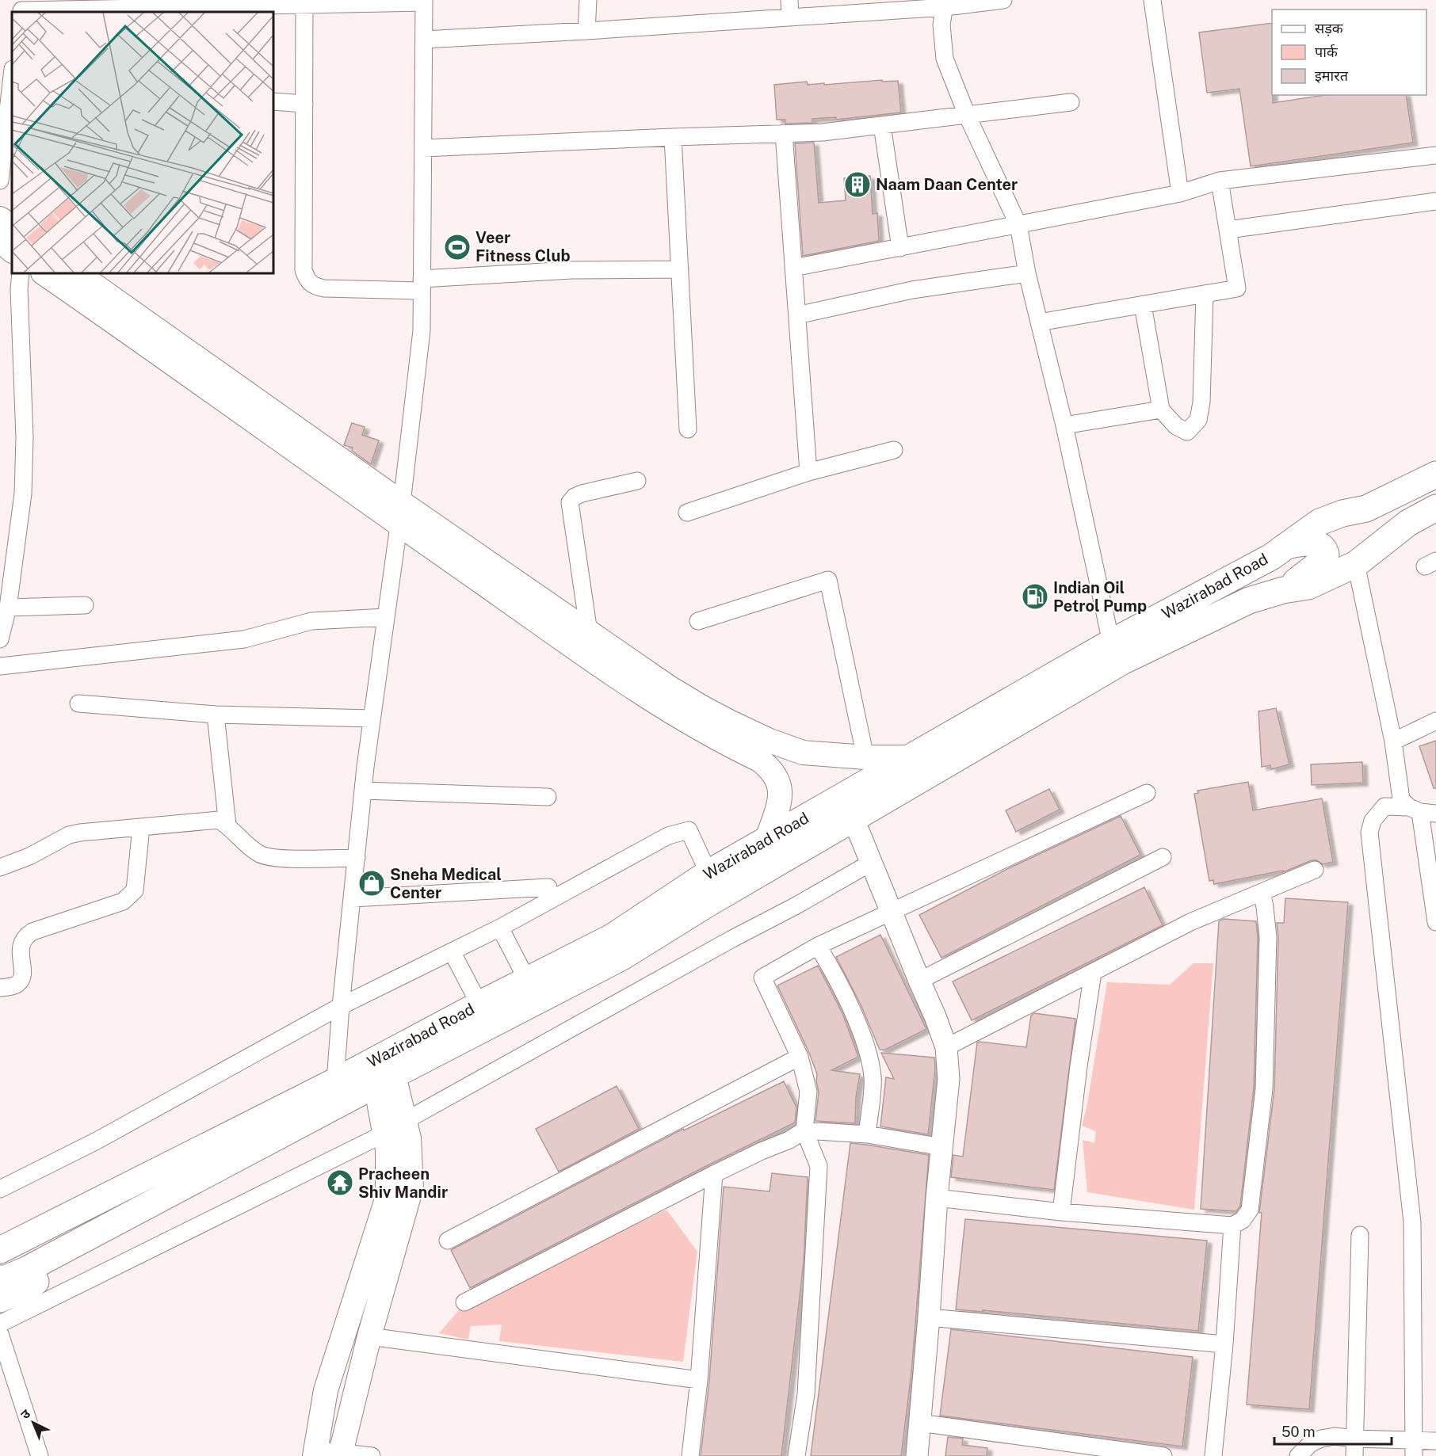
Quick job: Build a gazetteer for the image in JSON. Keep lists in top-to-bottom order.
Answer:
{
  "streets": {
    "highway": ["Wazirabad Road"]
  },
  "places": {
    "building": ["Naam Daan Center"],
    "sports": ["Veer Fitness Club"],
    "fuel station": ["Indian Oil Petrol Pump"],
    "shop": ["Sneha Medical Center"],
    "temple": ["Pracheen Shiv Mandir"]
  },
  "legend": ["सड़क", "पार्क", "इमारत"],
  "scale_bar": "50 m",
  "north": "top left"
}
